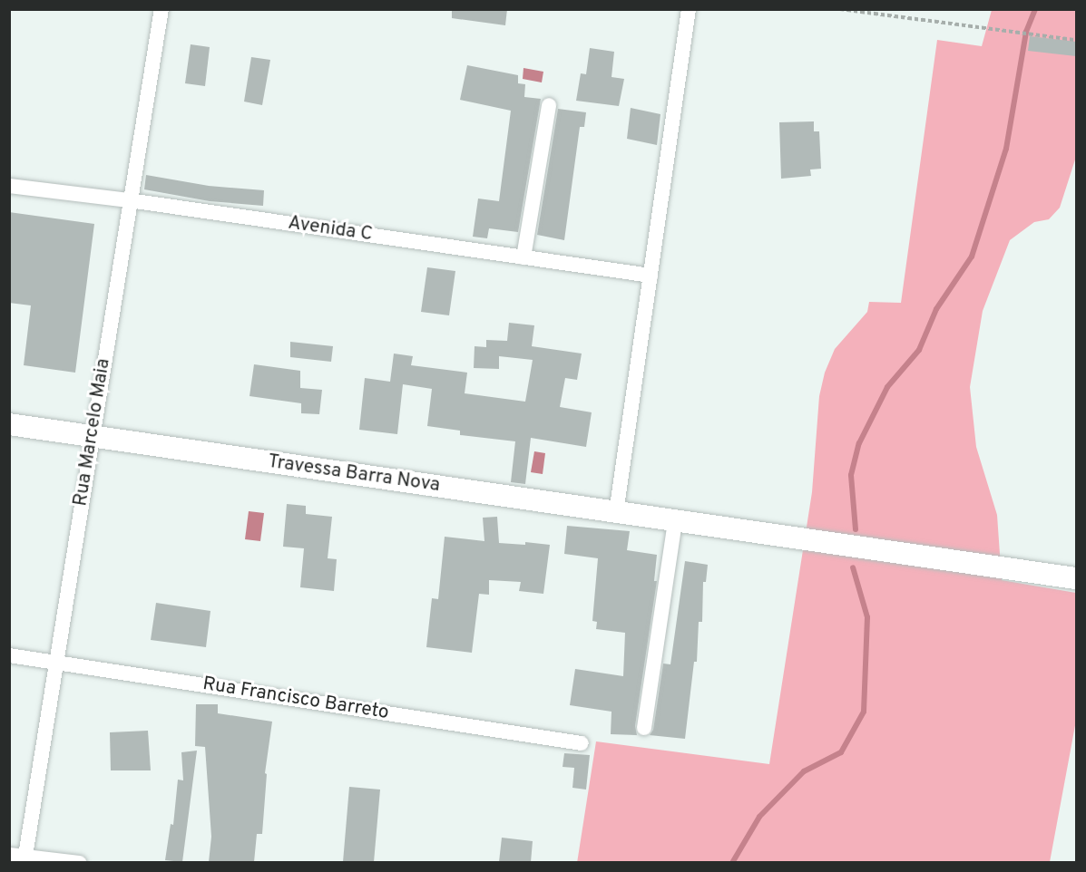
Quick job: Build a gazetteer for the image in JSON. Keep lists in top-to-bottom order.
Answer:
{
  "streets": {
    "street": [
      "Avenida C",
      "Rua Marcelo Maia",
      "Travessa Barra Nova",
      "Rua Francisco Barreto"
    ]
  },
  "crossings": [
    ["Avenida C", "Rua Marcelo Maia"],
    ["Rua Marcelo Maia", "Travessa Barra Nova"],
    ["Rua Marcelo Maia", "Rua Francisco Barreto"]
  ]
}
